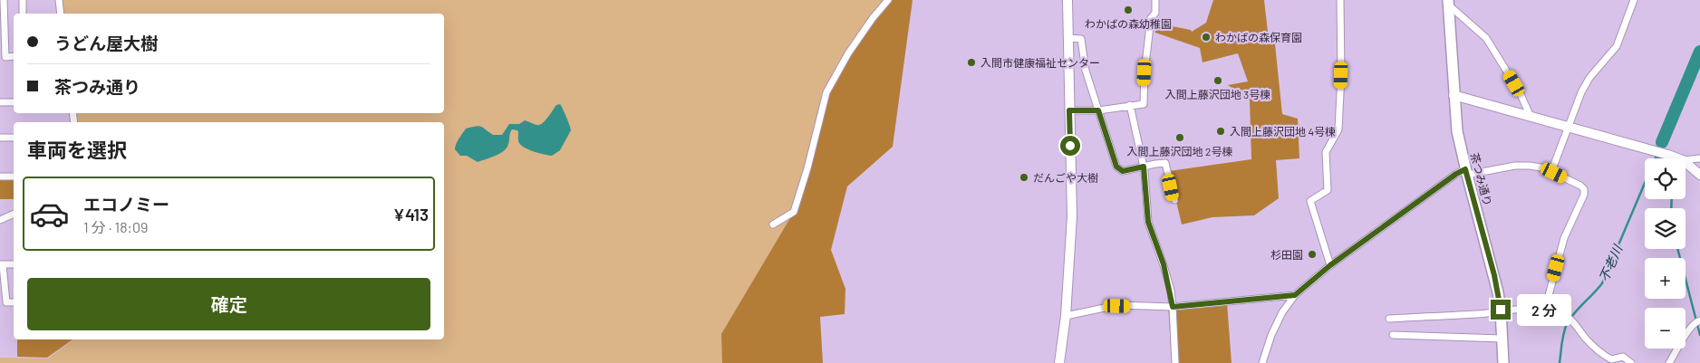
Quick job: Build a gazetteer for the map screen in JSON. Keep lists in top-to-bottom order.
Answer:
{
  "streets": {
    "main road": ["茶つみ通り"]
  },
  "water": ["不老川"],
  "places": [
    "わかばの森幼稚園",
    "わかばの森保育園",
    "入間市健康福祉センター",
    "入間上藤沢団地 3号棟",
    "入間上藤沢団地 4号棟",
    "入間上藤沢団地 2号棟",
    "だんごや大樹",
    "杉田園"
  ],
  "page": {
    "banner": ["うどん屋大樹", "茶つみ通り"],
    "heading": "車両を選択",
    "map_buttons": ["+", "−"],
    "list": [
      {
        "name": "エコノミー",
        "note": "1 分 · 18:09",
        "value": "¥413"
      }
    ],
    "buttons": "確定",
    "bubble": "2 分"
  }
}
